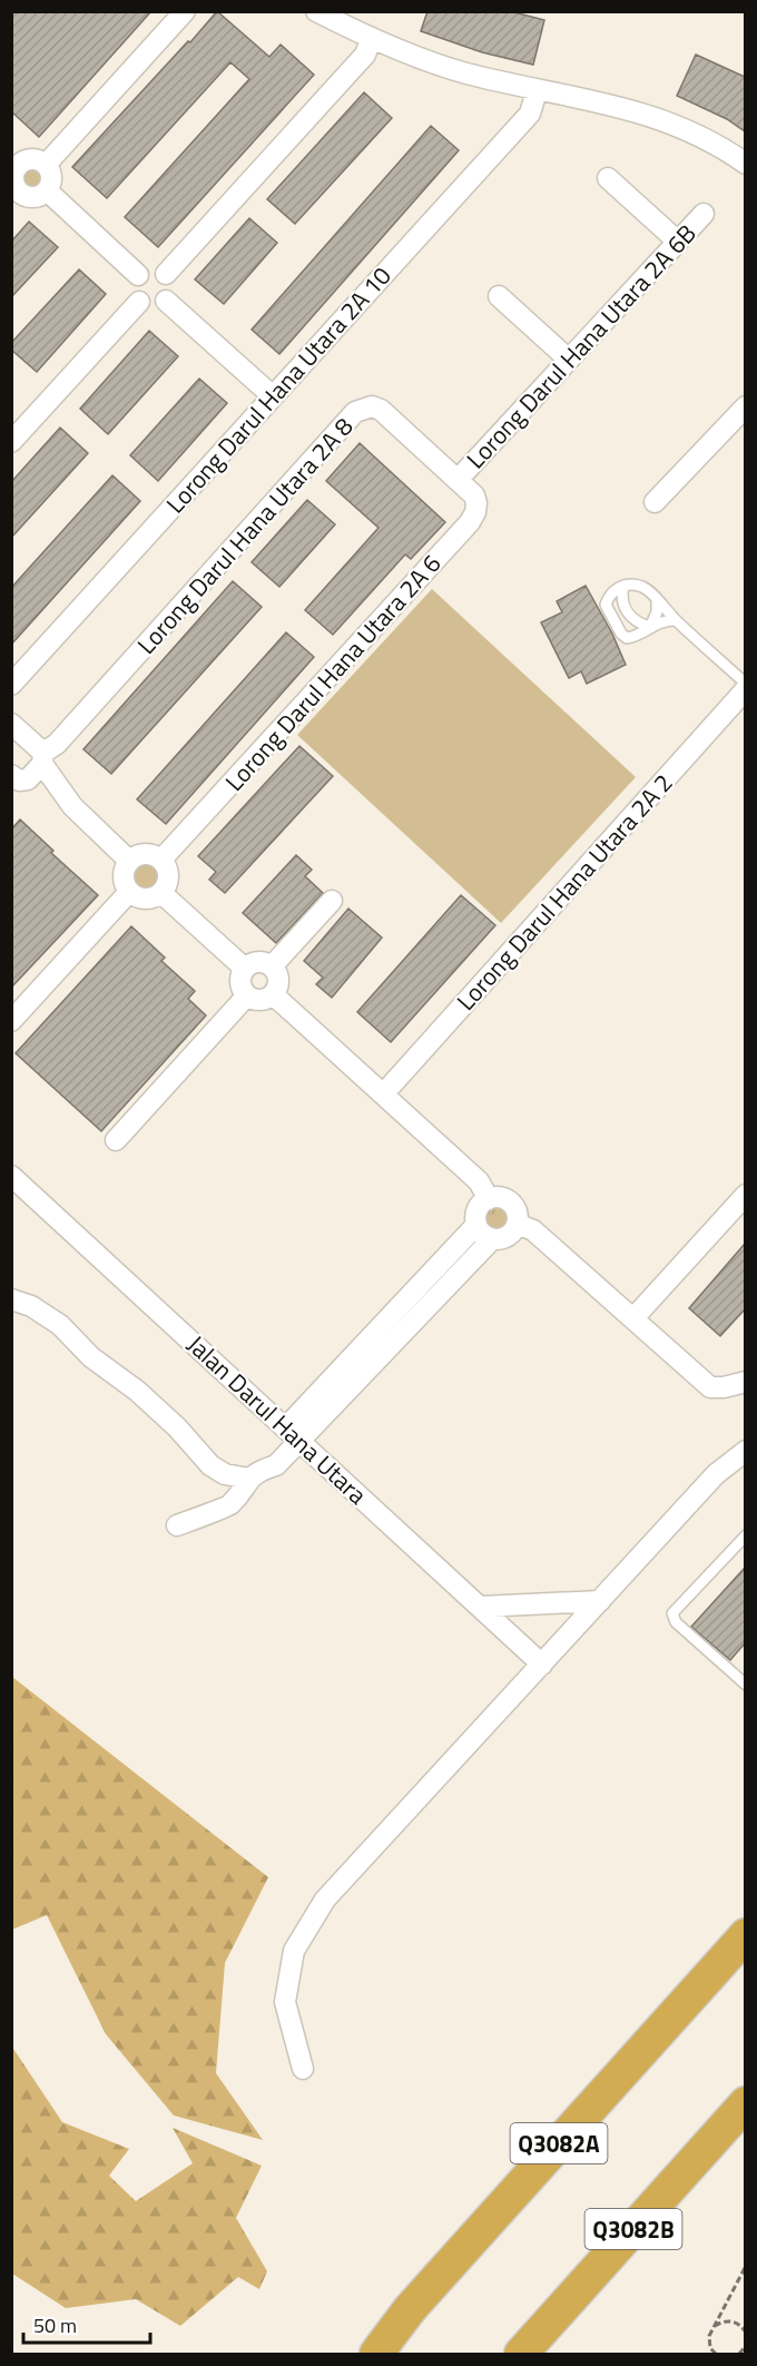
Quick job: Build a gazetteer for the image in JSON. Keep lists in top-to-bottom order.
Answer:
{
  "streets": {
    "highway": ["Q3082A", "Q3082B"],
    "street": [
      "Lorong Darul Hana Utara 2A 6B",
      "Lorong Darul Hana Utara 2A 10",
      "Lorong Darul Hana Utara 2A 8",
      "Lorong Darul Hana Utara 2A 6",
      "Lorong Darul Hana Utara 2A 2",
      "Jalan Darul Hana Utara"
    ]
  },
  "crossings": [
    ["Lorong Darul Hana Utara 2A 6B", "Lorong Darul Hana Utara 2A 8"],
    ["Lorong Darul Hana Utara 2A 6B", "Lorong Darul Hana Utara 2A 6"],
    ["Lorong Darul Hana Utara 2A 8", "Lorong Darul Hana Utara 2A 6"]
  ],
  "scale_bar": "50 m"
}
